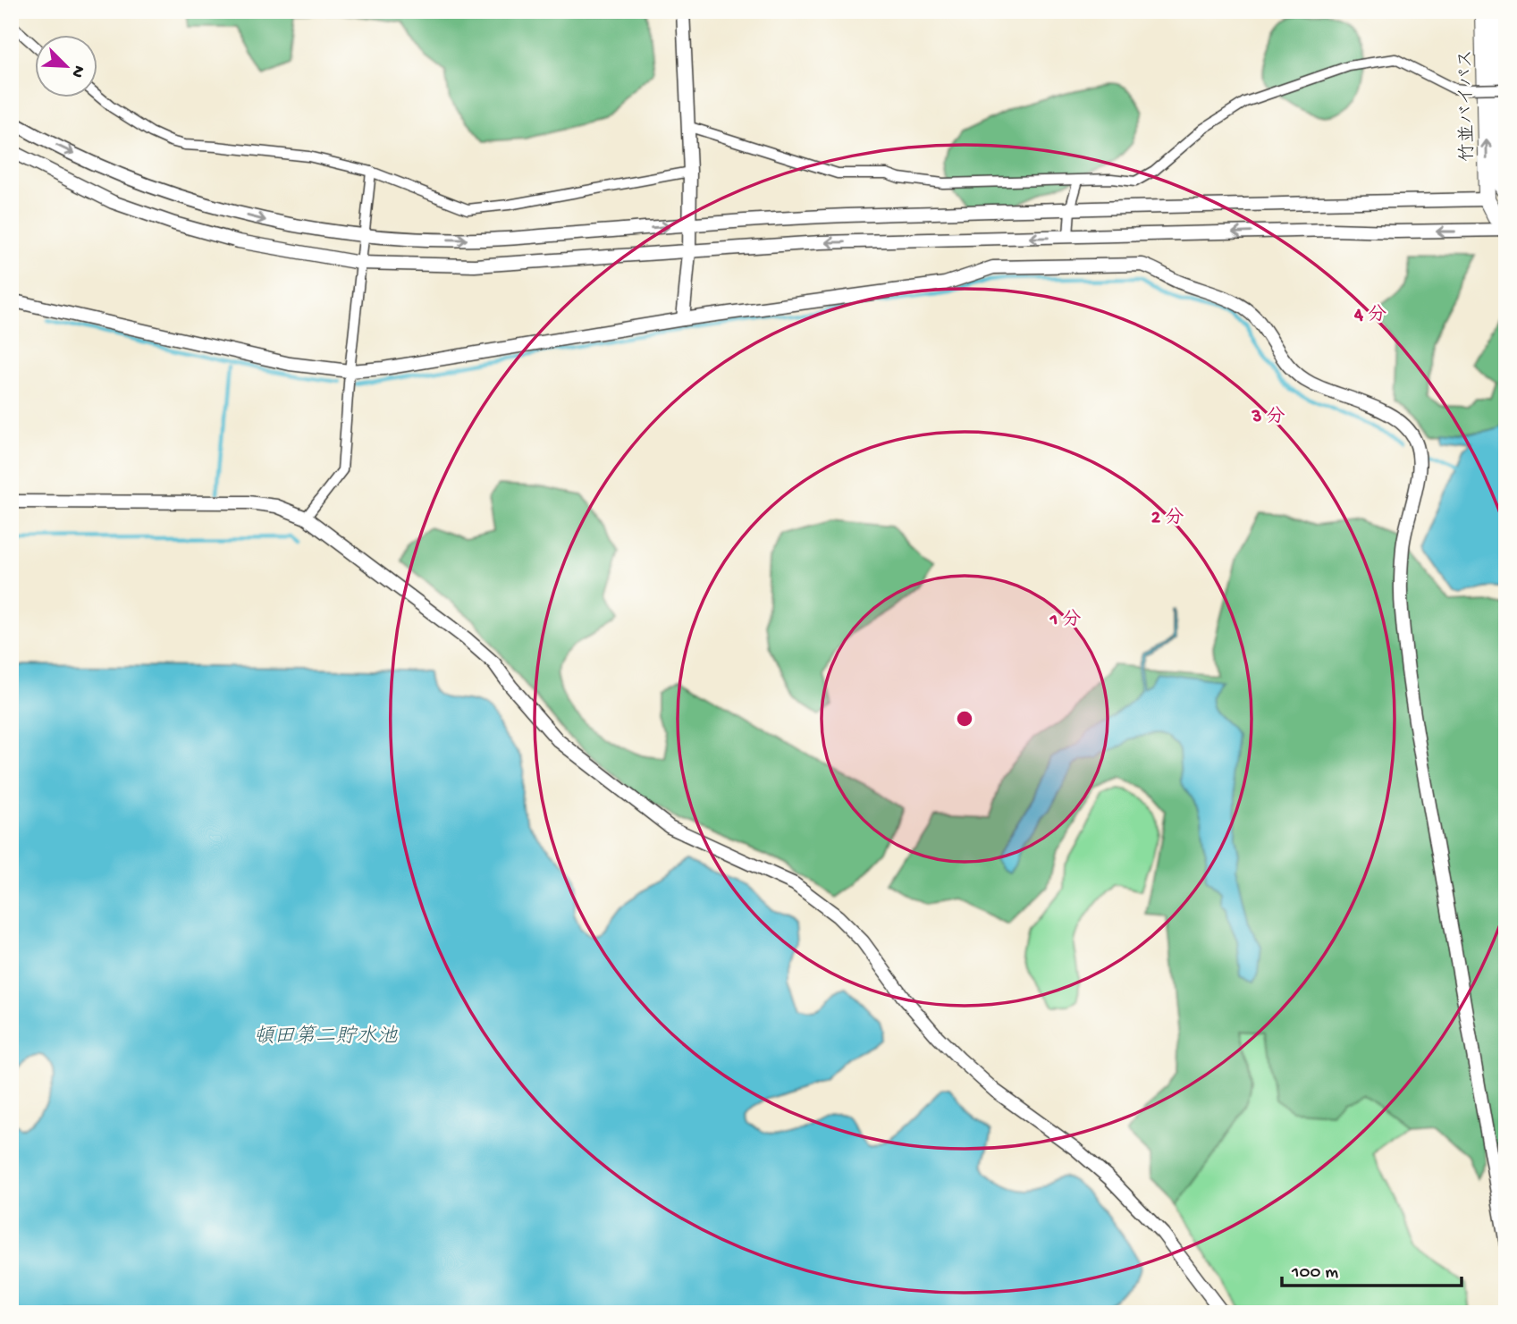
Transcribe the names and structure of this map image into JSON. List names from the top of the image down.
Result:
{
  "streets": {
    "highway": ["竹並バイパス"]
  },
  "water": ["頓田第二貯水池"],
  "scale_bar": "100 m",
  "north": "bottom right",
  "rings": [
    "4 分",
    "3 分",
    "2 分",
    "1 分"
  ]
}
